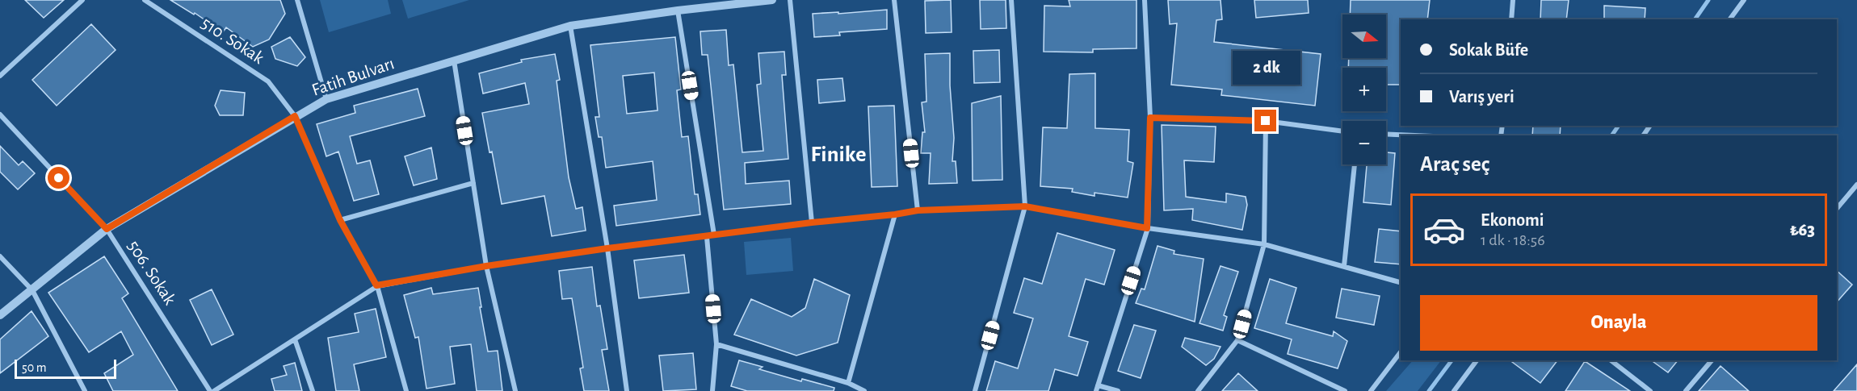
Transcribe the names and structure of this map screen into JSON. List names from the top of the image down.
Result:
{
  "streets": {
    "street": ["510. Sokak", "Fatih Bulvarı", "506. Sokak"]
  },
  "crossings": [
    ["510. Sokak", "Fatih Bulvarı"],
    ["Fatih Bulvarı", "506. Sokak"]
  ],
  "districts": ["Finike"],
  "scale_bar": "50 m",
  "north": "right",
  "page": {
    "map_buttons": ["+", "−"],
    "banner": ["Sokak Büfe", "Varış yeri"],
    "bubble": "2 dk",
    "heading": "Araç seç",
    "list": [
      {
        "name": "Ekonomi",
        "note": "1 dk · 18:56",
        "value": "₺63"
      }
    ],
    "buttons": "Onayla",
    "scale": "50 m"
  }
}
